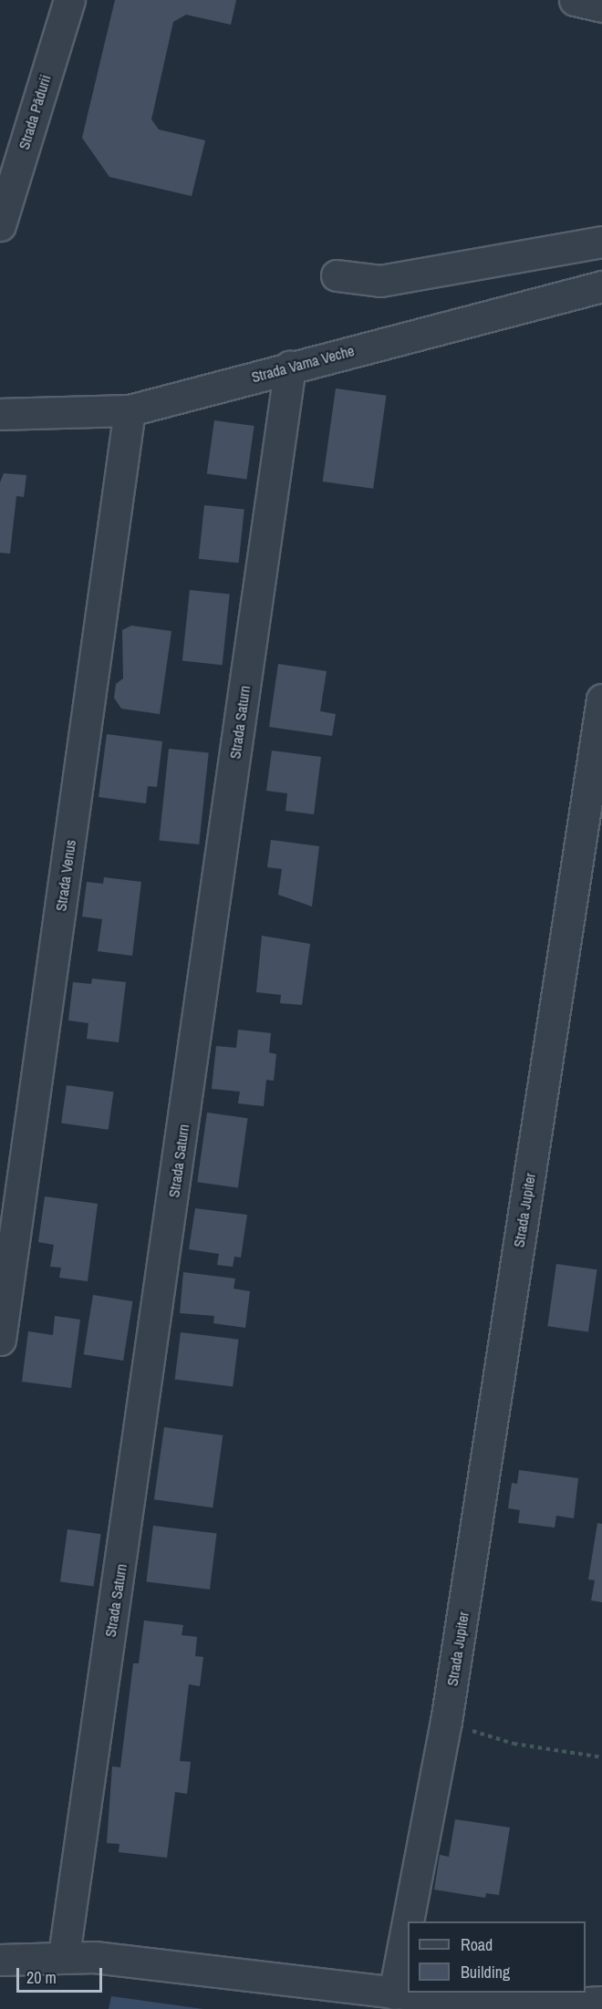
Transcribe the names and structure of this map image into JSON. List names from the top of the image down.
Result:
{
  "streets": {
    "street": [
      "Strada Pădurii",
      "Strada Vama Veche",
      "Strada Saturn",
      "Strada Venus",
      "Strada Jupiter"
    ]
  },
  "crossings": [
    ["Strada Vama Veche", "Strada Saturn"],
    ["Strada Vama Veche", "Strada Venus"]
  ],
  "legend": ["Road", "Building"],
  "scale_bar": "20 m"
}
